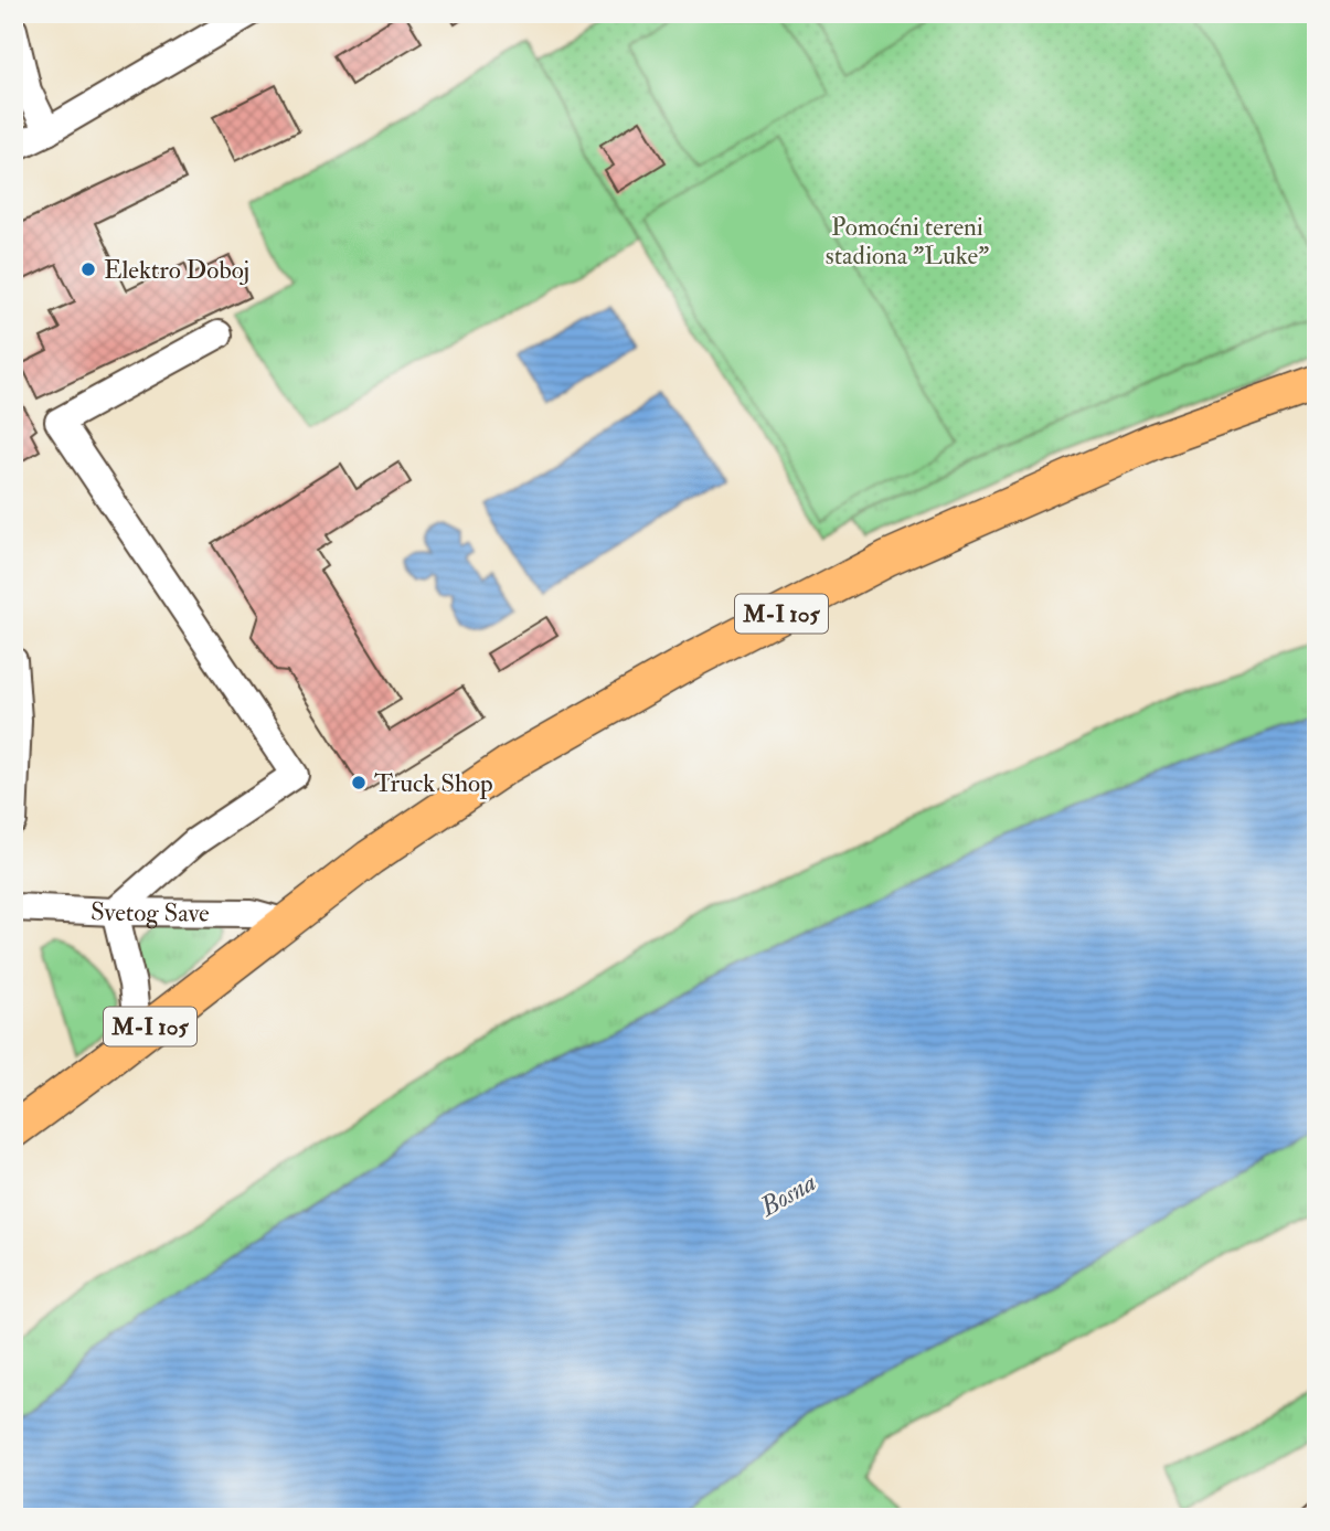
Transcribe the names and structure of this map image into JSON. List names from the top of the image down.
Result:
{
  "streets": {
    "main road": ["M-I 105"],
    "street": ["Svetog Save"]
  },
  "crossings": [
    ["M-I 105", "Svetog Save"]
  ],
  "water": ["Bosna"],
  "parks": ["Pomoćni tereni stadiona \"Luke\""],
  "places": ["Elektro Doboj", "Truck Shop"]
}
